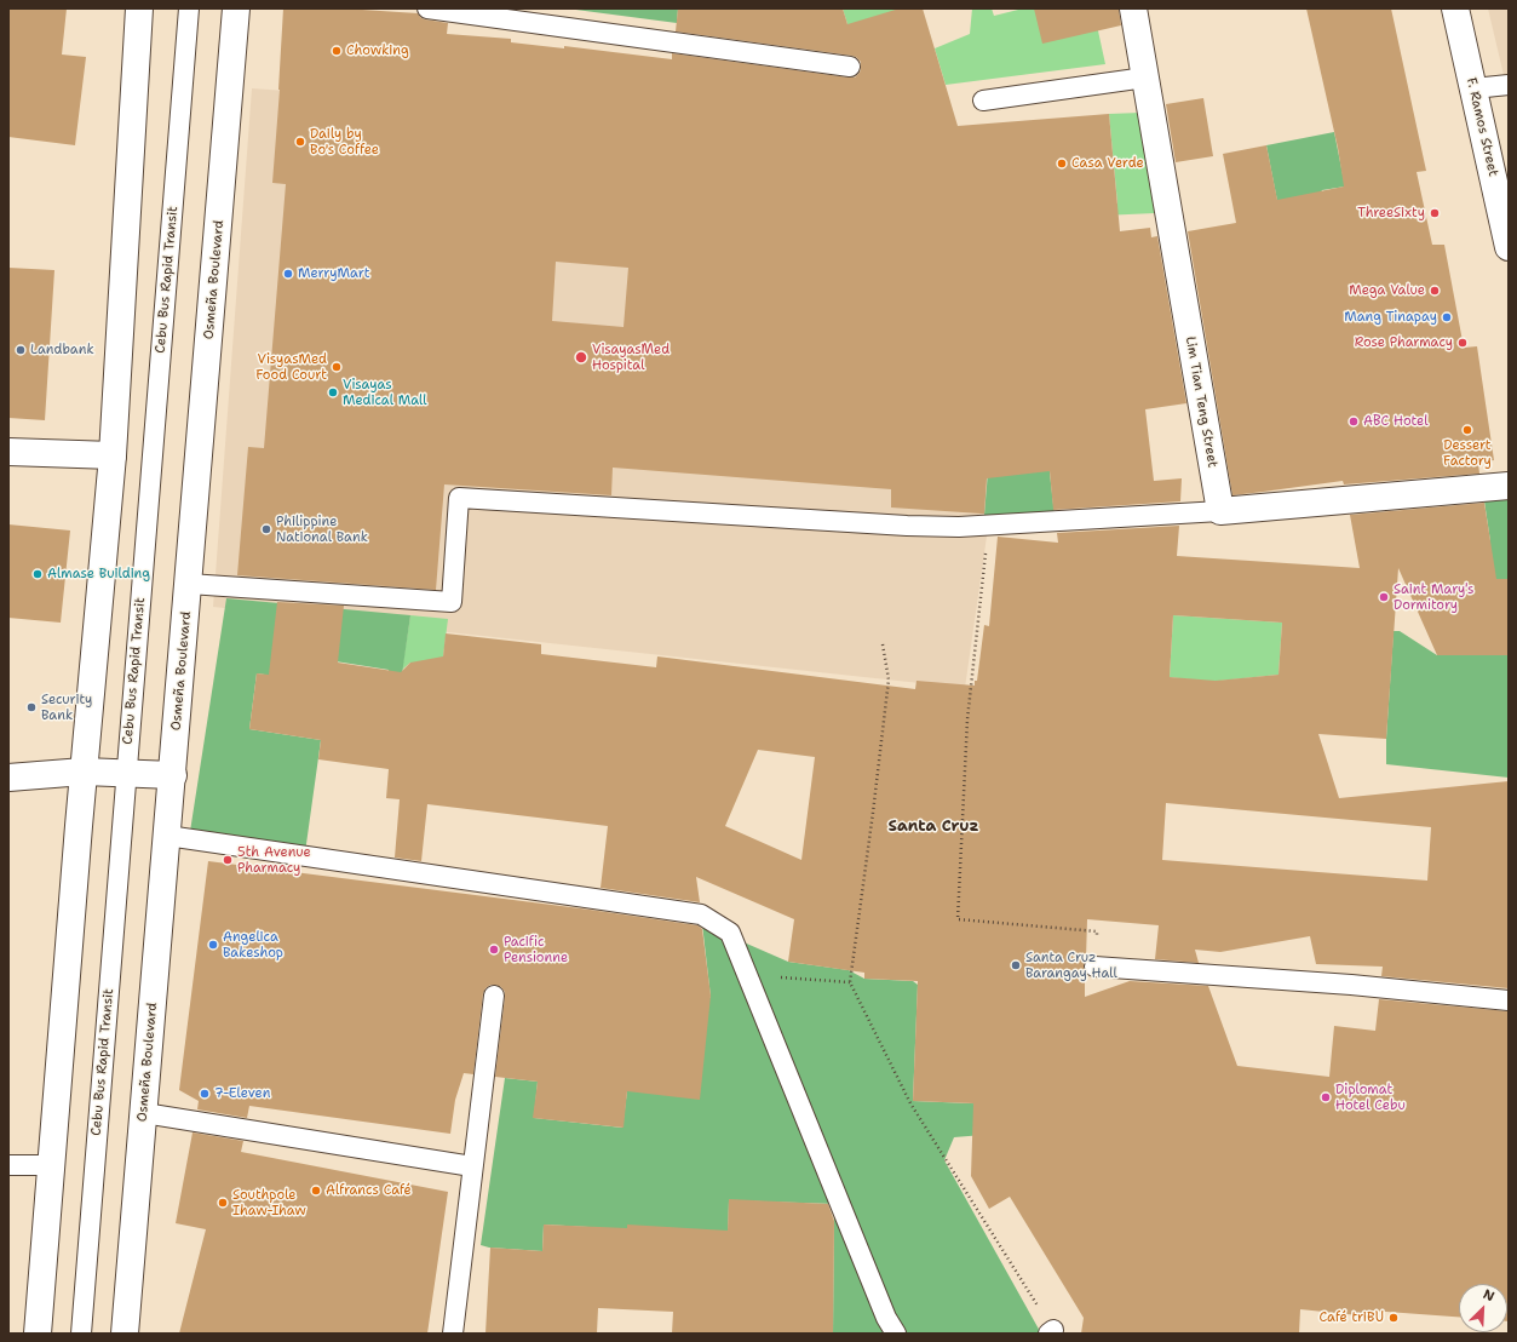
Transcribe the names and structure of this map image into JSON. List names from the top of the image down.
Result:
{
  "streets": {
    "main road": ["F. Ramos Street", "Osmeña Boulevard", "Lim Tian Teng Street"],
    "lane": ["Cebu Bus Rapid Transit"]
  },
  "districts": ["Santa Cruz"],
  "places": [
    "Chowking",
    "Daily by Bo's Coffee",
    "Casa Verde",
    "ThreeSixty",
    "MerryMart",
    "Mega Value",
    "Mang Tinapay",
    "Rose Pharmacy",
    "Landbank",
    "VisayasMed Hospital",
    "VisyasMed Food Court",
    "Visayas Medical Mall",
    "ABC Hotel",
    "Dessert Factory",
    "Philippine National Bank",
    "Almase Building",
    "Saint Mary's Dormitory",
    "Security Bank",
    "5th Avenue Pharmacy",
    "Angelica Bakeshop",
    "Pacific Pensionne",
    "Santa Cruz Barangay Hall",
    "7-Eleven",
    "Diplomat Hotel Cebu",
    "Alfrancs Café",
    "Southpole Ihaw-Ihaw",
    "Café triBU"
  ],
  "north": "top right"
}
